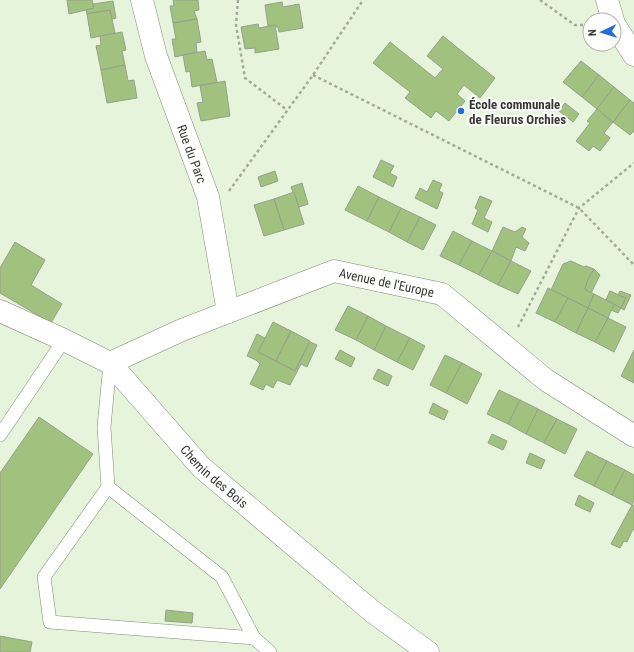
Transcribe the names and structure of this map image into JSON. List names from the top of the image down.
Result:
{
  "streets": {
    "street": ["Rue du Parc", "Avenue de l'Europe", "Chemin des Bois"]
  },
  "crossings": [
    ["Rue du Parc", "Avenue de l'Europe"],
    ["Avenue de l'Europe", "Chemin des Bois"]
  ],
  "places": ["École communale de Fleurus Orchies"],
  "north": "left"
}
